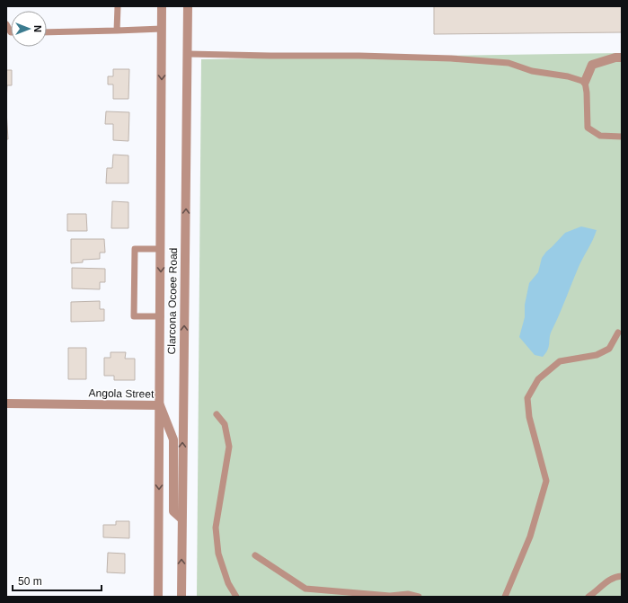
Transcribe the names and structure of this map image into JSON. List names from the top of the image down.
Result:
{
  "streets": {
    "street": ["Clarcona Ocoee Road", "Angola Street"]
  },
  "crossings": [
    ["Clarcona Ocoee Road", "Angola Street"]
  ],
  "scale_bar": "50 m",
  "north": "right"
}
